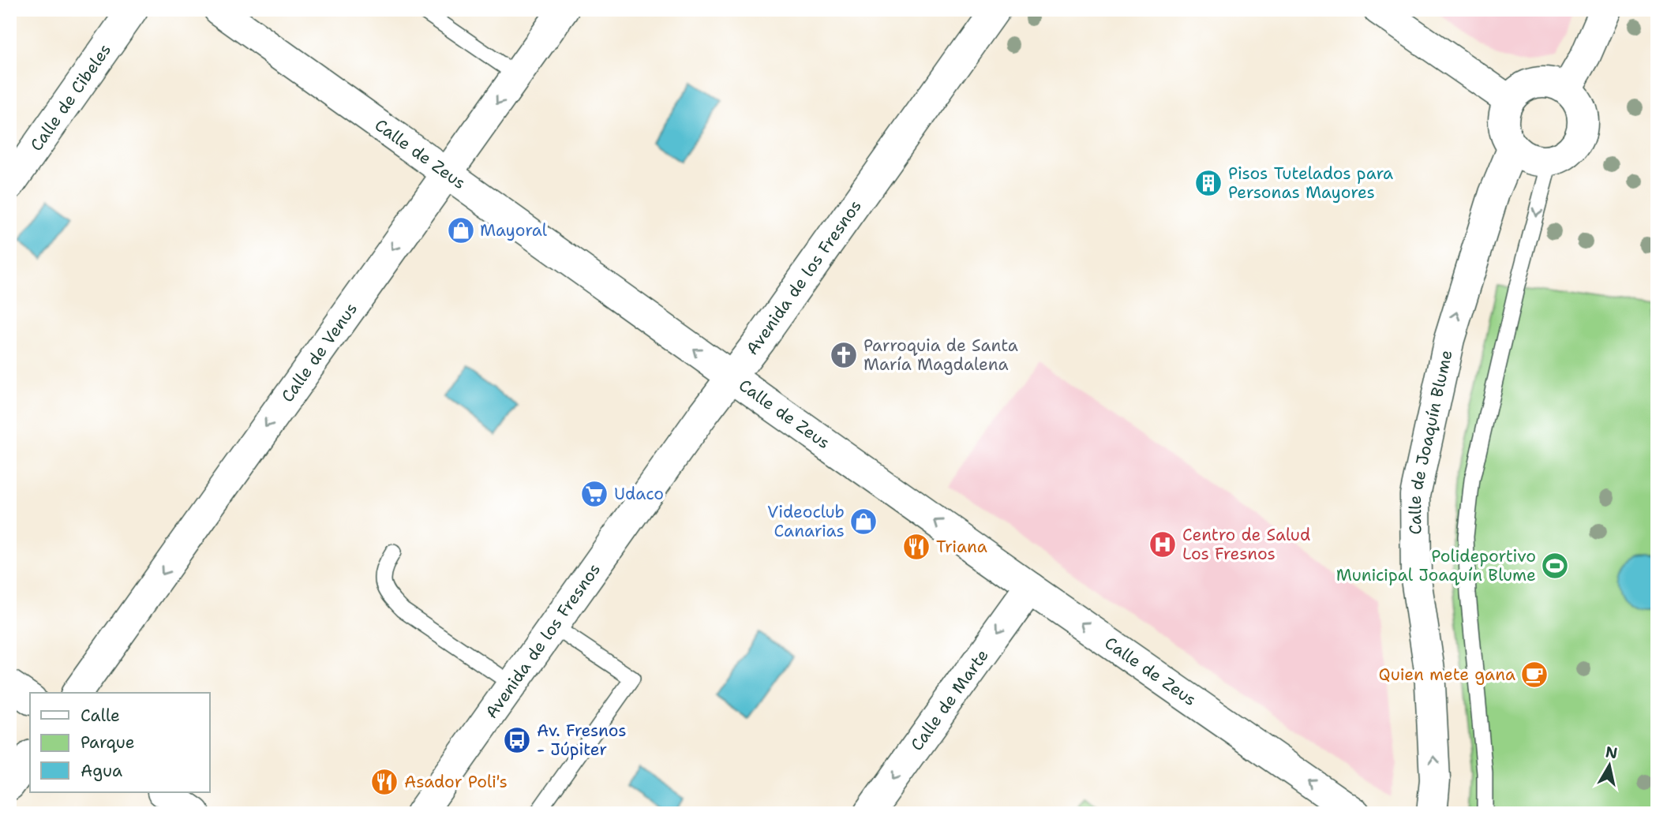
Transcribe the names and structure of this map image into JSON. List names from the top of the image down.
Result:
{
  "streets": {
    "street": [
      "Calle de Cibeles",
      "Calle de Zeus",
      "Avenida de los Fresnos",
      "Calle de Venus",
      "Calle de Joaquín Blume",
      "Calle de Marte"
    ]
  },
  "crossings": [
    ["Calle de Zeus", "Avenida de los Fresnos"],
    ["Calle de Zeus", "Calle de Venus"],
    ["Calle de Zeus", "Calle de Marte"]
  ],
  "one_way": [
    "Calle de Zeus",
    "Calle de Venus",
    "Calle de Joaquín Blume",
    "Calle de Marte"
  ],
  "places": {
    "building": ["Pisos Tutelados para Personas Mayores"],
    "shop": ["Mayoral", "Videoclub Canarias"],
    "church": ["Parroquia de Santa María Magdalena"],
    "supermarket": ["Udaco"],
    "hospital": ["Centro de Salud Los Fresnos"],
    "restaurant": ["Triana", "Asador Poli's"],
    "sports": ["Polideportivo Municipal Joaquín Blume"],
    "cafe": ["Quien mete gana"],
    "bus stop": ["Av. Fresnos - Júpiter"]
  },
  "legend": ["Calle", "Parque", "Agua"],
  "north": "top"
}
